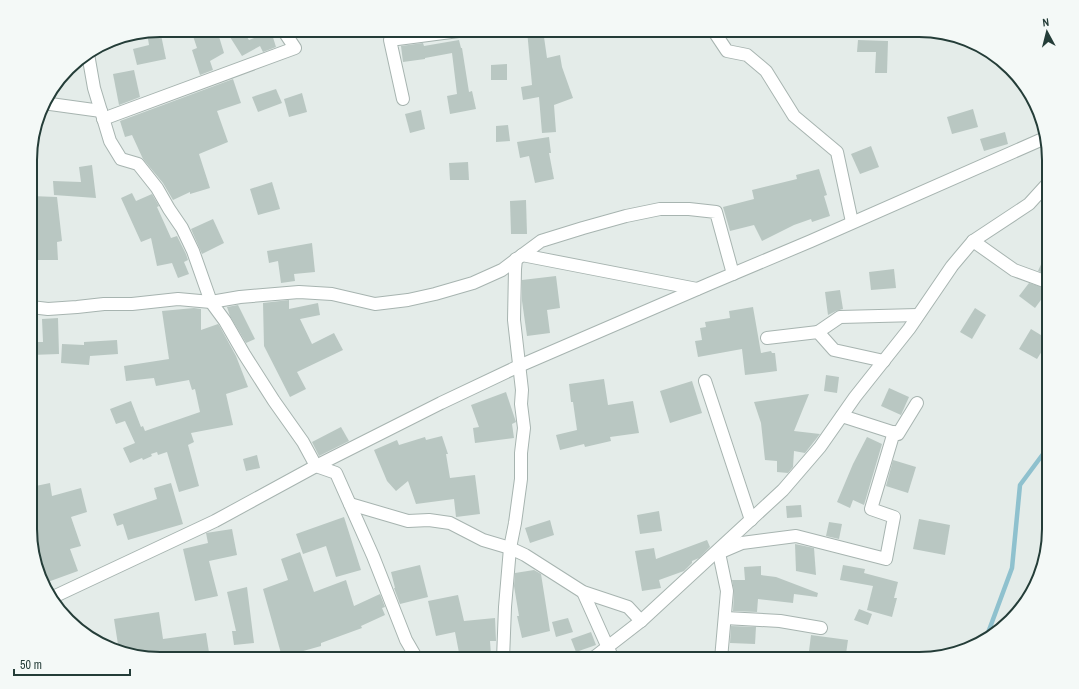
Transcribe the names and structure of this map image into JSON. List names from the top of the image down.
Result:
{
  "scale_bar": "50 m",
  "north": "top"
}
